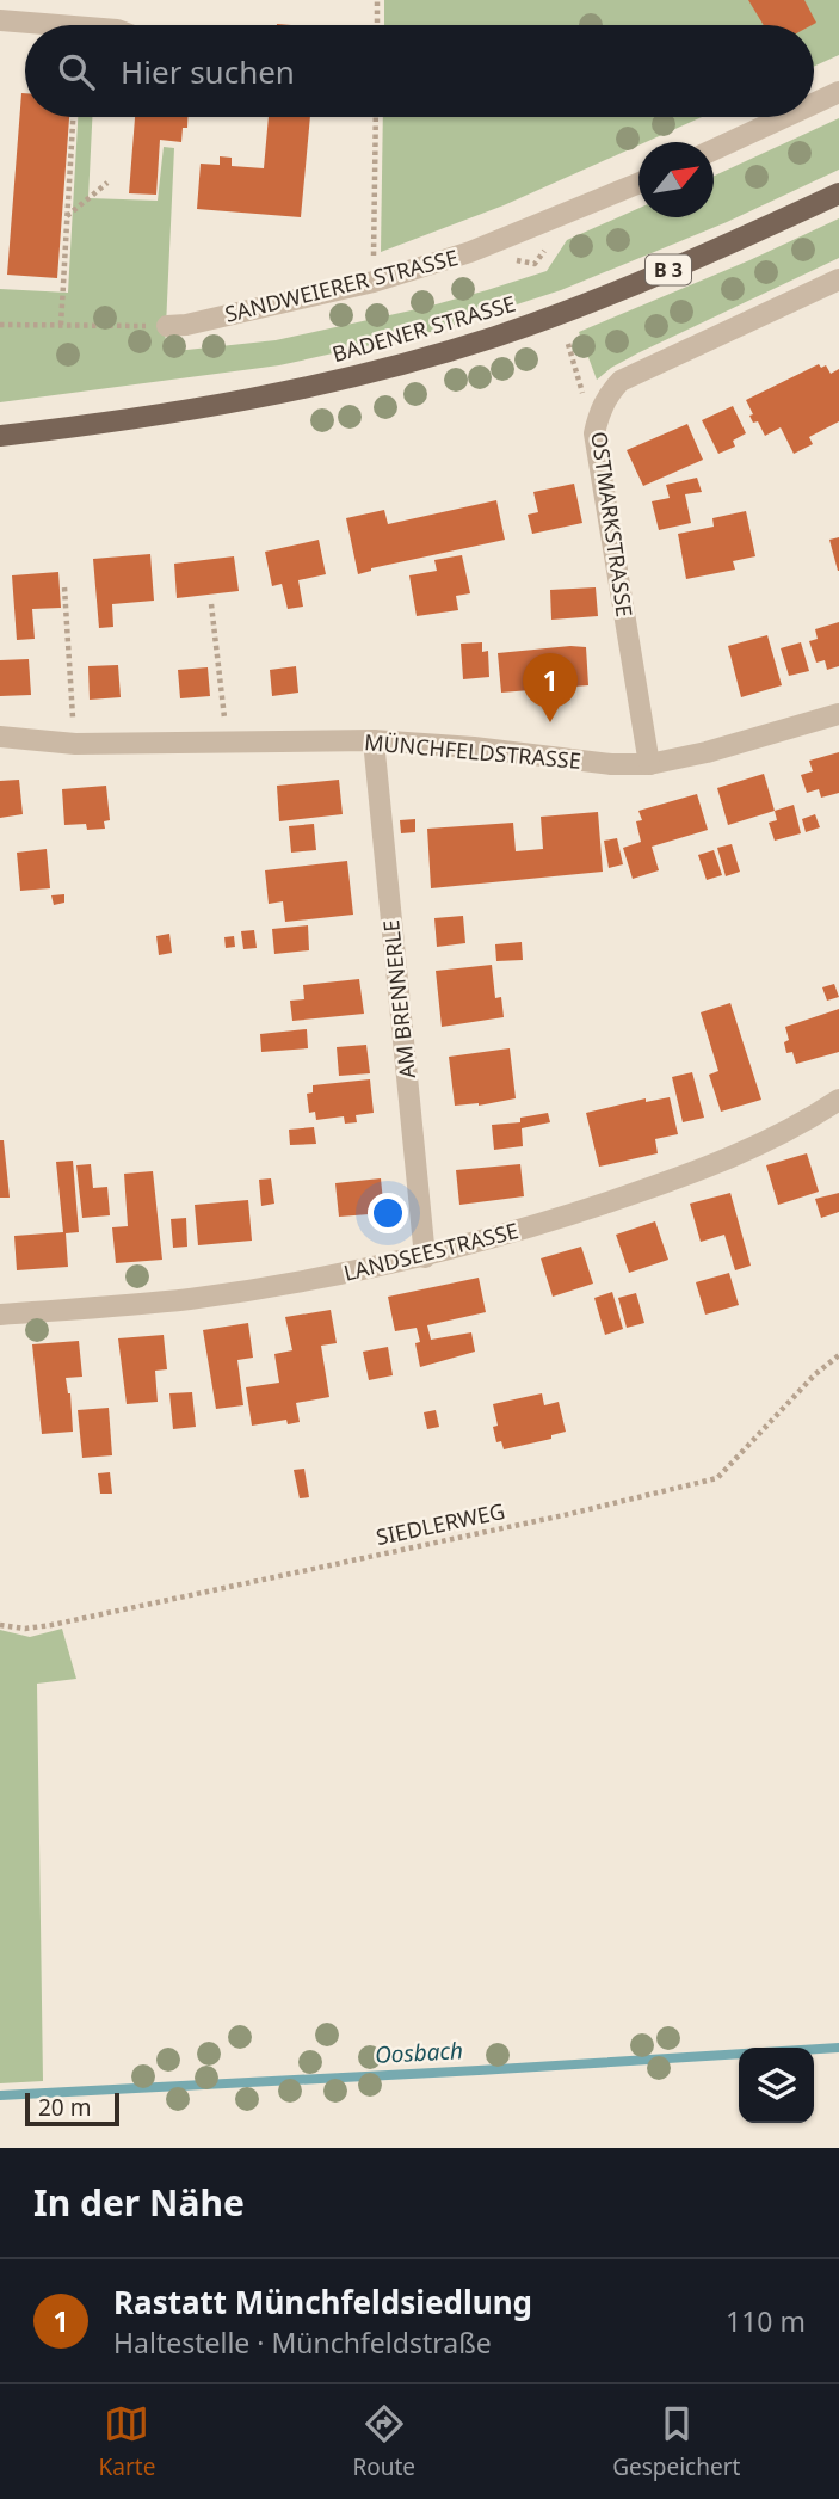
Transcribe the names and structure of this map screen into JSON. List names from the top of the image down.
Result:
{
  "streets": {
    "main road": ["B 3", "BADENER STRASSE"],
    "street": [
      "SANDWEIERER STRASSE",
      "OSTMARKSTRASSE",
      "MÜNCHFELDSTRASSE",
      "AM BRENNERLE",
      "LANDSEESTRASSE"
    ],
    "path": ["SIEDLERWEG"]
  },
  "crossings": [
    ["OSTMARKSTRASSE", "MÜNCHFELDSTRASSE"],
    ["MÜNCHFELDSTRASSE", "AM BRENNERLE"],
    ["AM BRENNERLE", "LANDSEESTRASSE"]
  ],
  "water": ["Oosbach"],
  "scale_bar": "20 m",
  "north": "top right",
  "page": {
    "search": "Hier suchen",
    "pins": "1",
    "scale": "20 m",
    "heading": "In der Nähe",
    "list": [
      {
        "mark": "1",
        "name": "Rastatt Münchfeldsiedlung",
        "note": "Haltestelle · Münchfeldstraße",
        "value": "110 m"
      }
    ],
    "nav": ["Karte", "Route", "Gespeichert"]
  }
}
